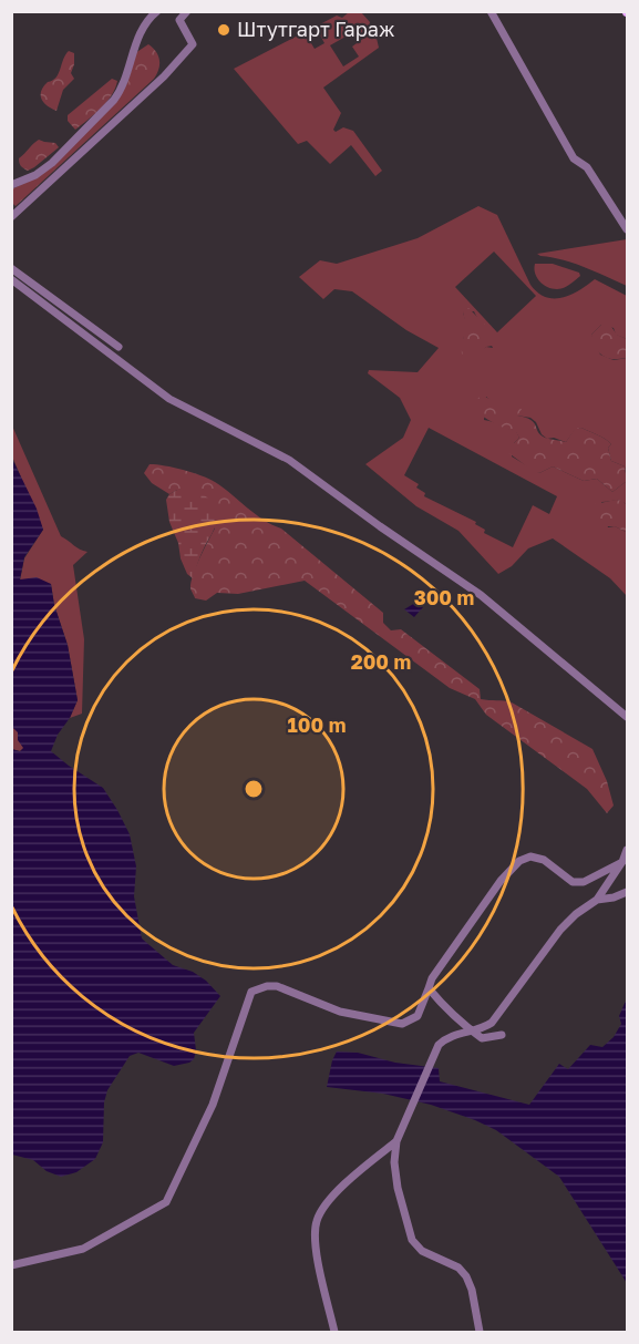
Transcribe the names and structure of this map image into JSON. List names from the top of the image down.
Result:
{
  "places": ["Штутгарт Гараж"],
  "rings": ["300 m", "200 m", "100 m"]
}
